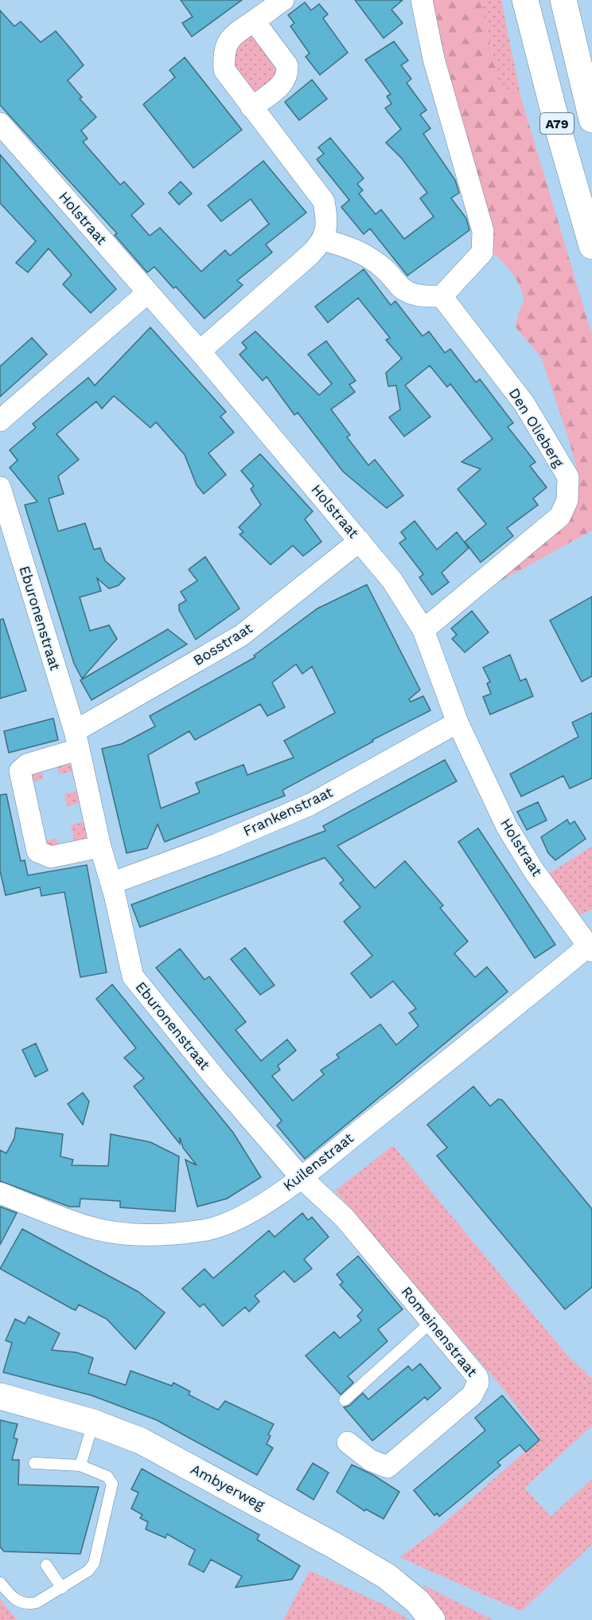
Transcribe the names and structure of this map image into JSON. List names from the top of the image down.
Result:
{
  "streets": {
    "main road": ["A79", "Ambyerweg"],
    "street": [
      "Holstraat",
      "Den Olieberg",
      "Eburonenstraat",
      "Bosstraat",
      "Frankenstraat",
      "Kuilenstraat",
      "Romeinenstraat"
    ]
  },
  "crossings": [
    ["Holstraat", "Den Olieberg"],
    ["Holstraat", "Bosstraat"],
    ["Holstraat", "Frankenstraat"],
    ["Holstraat", "Kuilenstraat"],
    ["Eburonenstraat", "Bosstraat"],
    ["Eburonenstraat", "Frankenstraat"],
    ["Eburonenstraat", "Kuilenstraat"],
    ["Eburonenstraat", "Romeinenstraat"],
    ["Kuilenstraat", "Romeinenstraat"]
  ]
}
